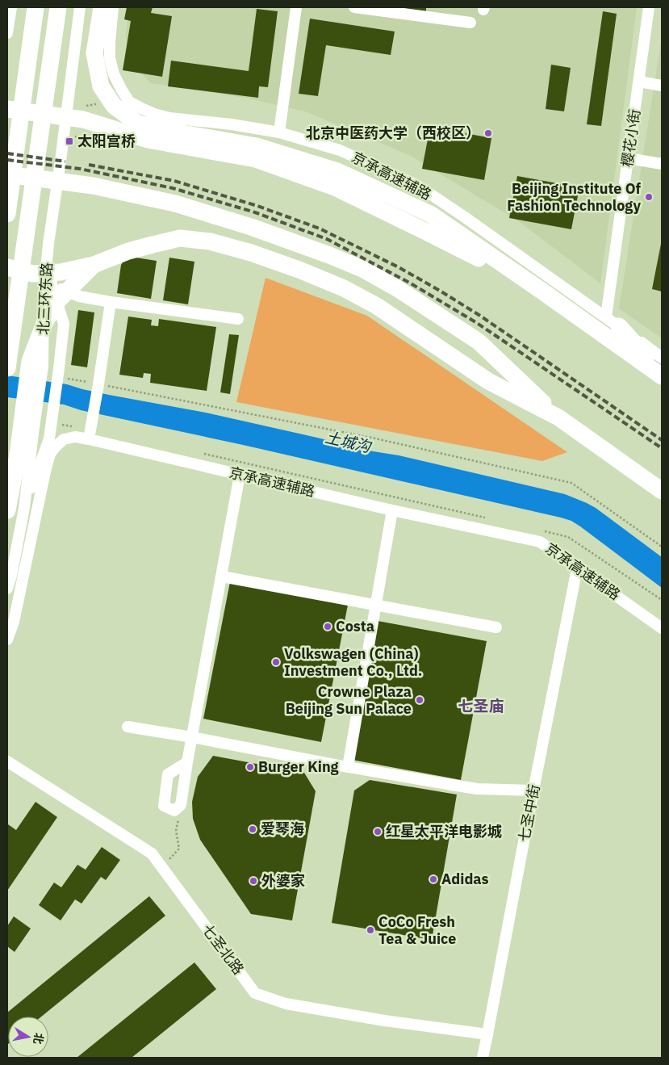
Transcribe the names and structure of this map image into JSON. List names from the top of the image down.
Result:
{
  "streets": {
    "street": [
      "樱花小街",
      "京承高速辅路",
      "北三环东路",
      "七圣中街",
      "七圣北路"
    ]
  },
  "crossings": [
    ["樱花小街", "京承高速辅路"],
    ["京承高速辅路", "七圣中街"],
    ["七圣中街", "七圣北路"]
  ],
  "districts": ["七圣庙"],
  "water": ["土城沟"],
  "places": {
    "other": [
      "北京中医药大学（西校区）",
      "Beijing Institute Of Fashion Technology",
      "Costa",
      "Volkswagen (China) Investment Co., Ltd.",
      "Crowne Plaza Beijing Sun Palace",
      "Burger King",
      "爱琴海",
      "红星太平洋电影城",
      "Adidas",
      "外婆家",
      "CoCo Fresh Tea & Juice"
    ],
    "transit": ["太阳宫桥"]
  },
  "north": "right"
}
